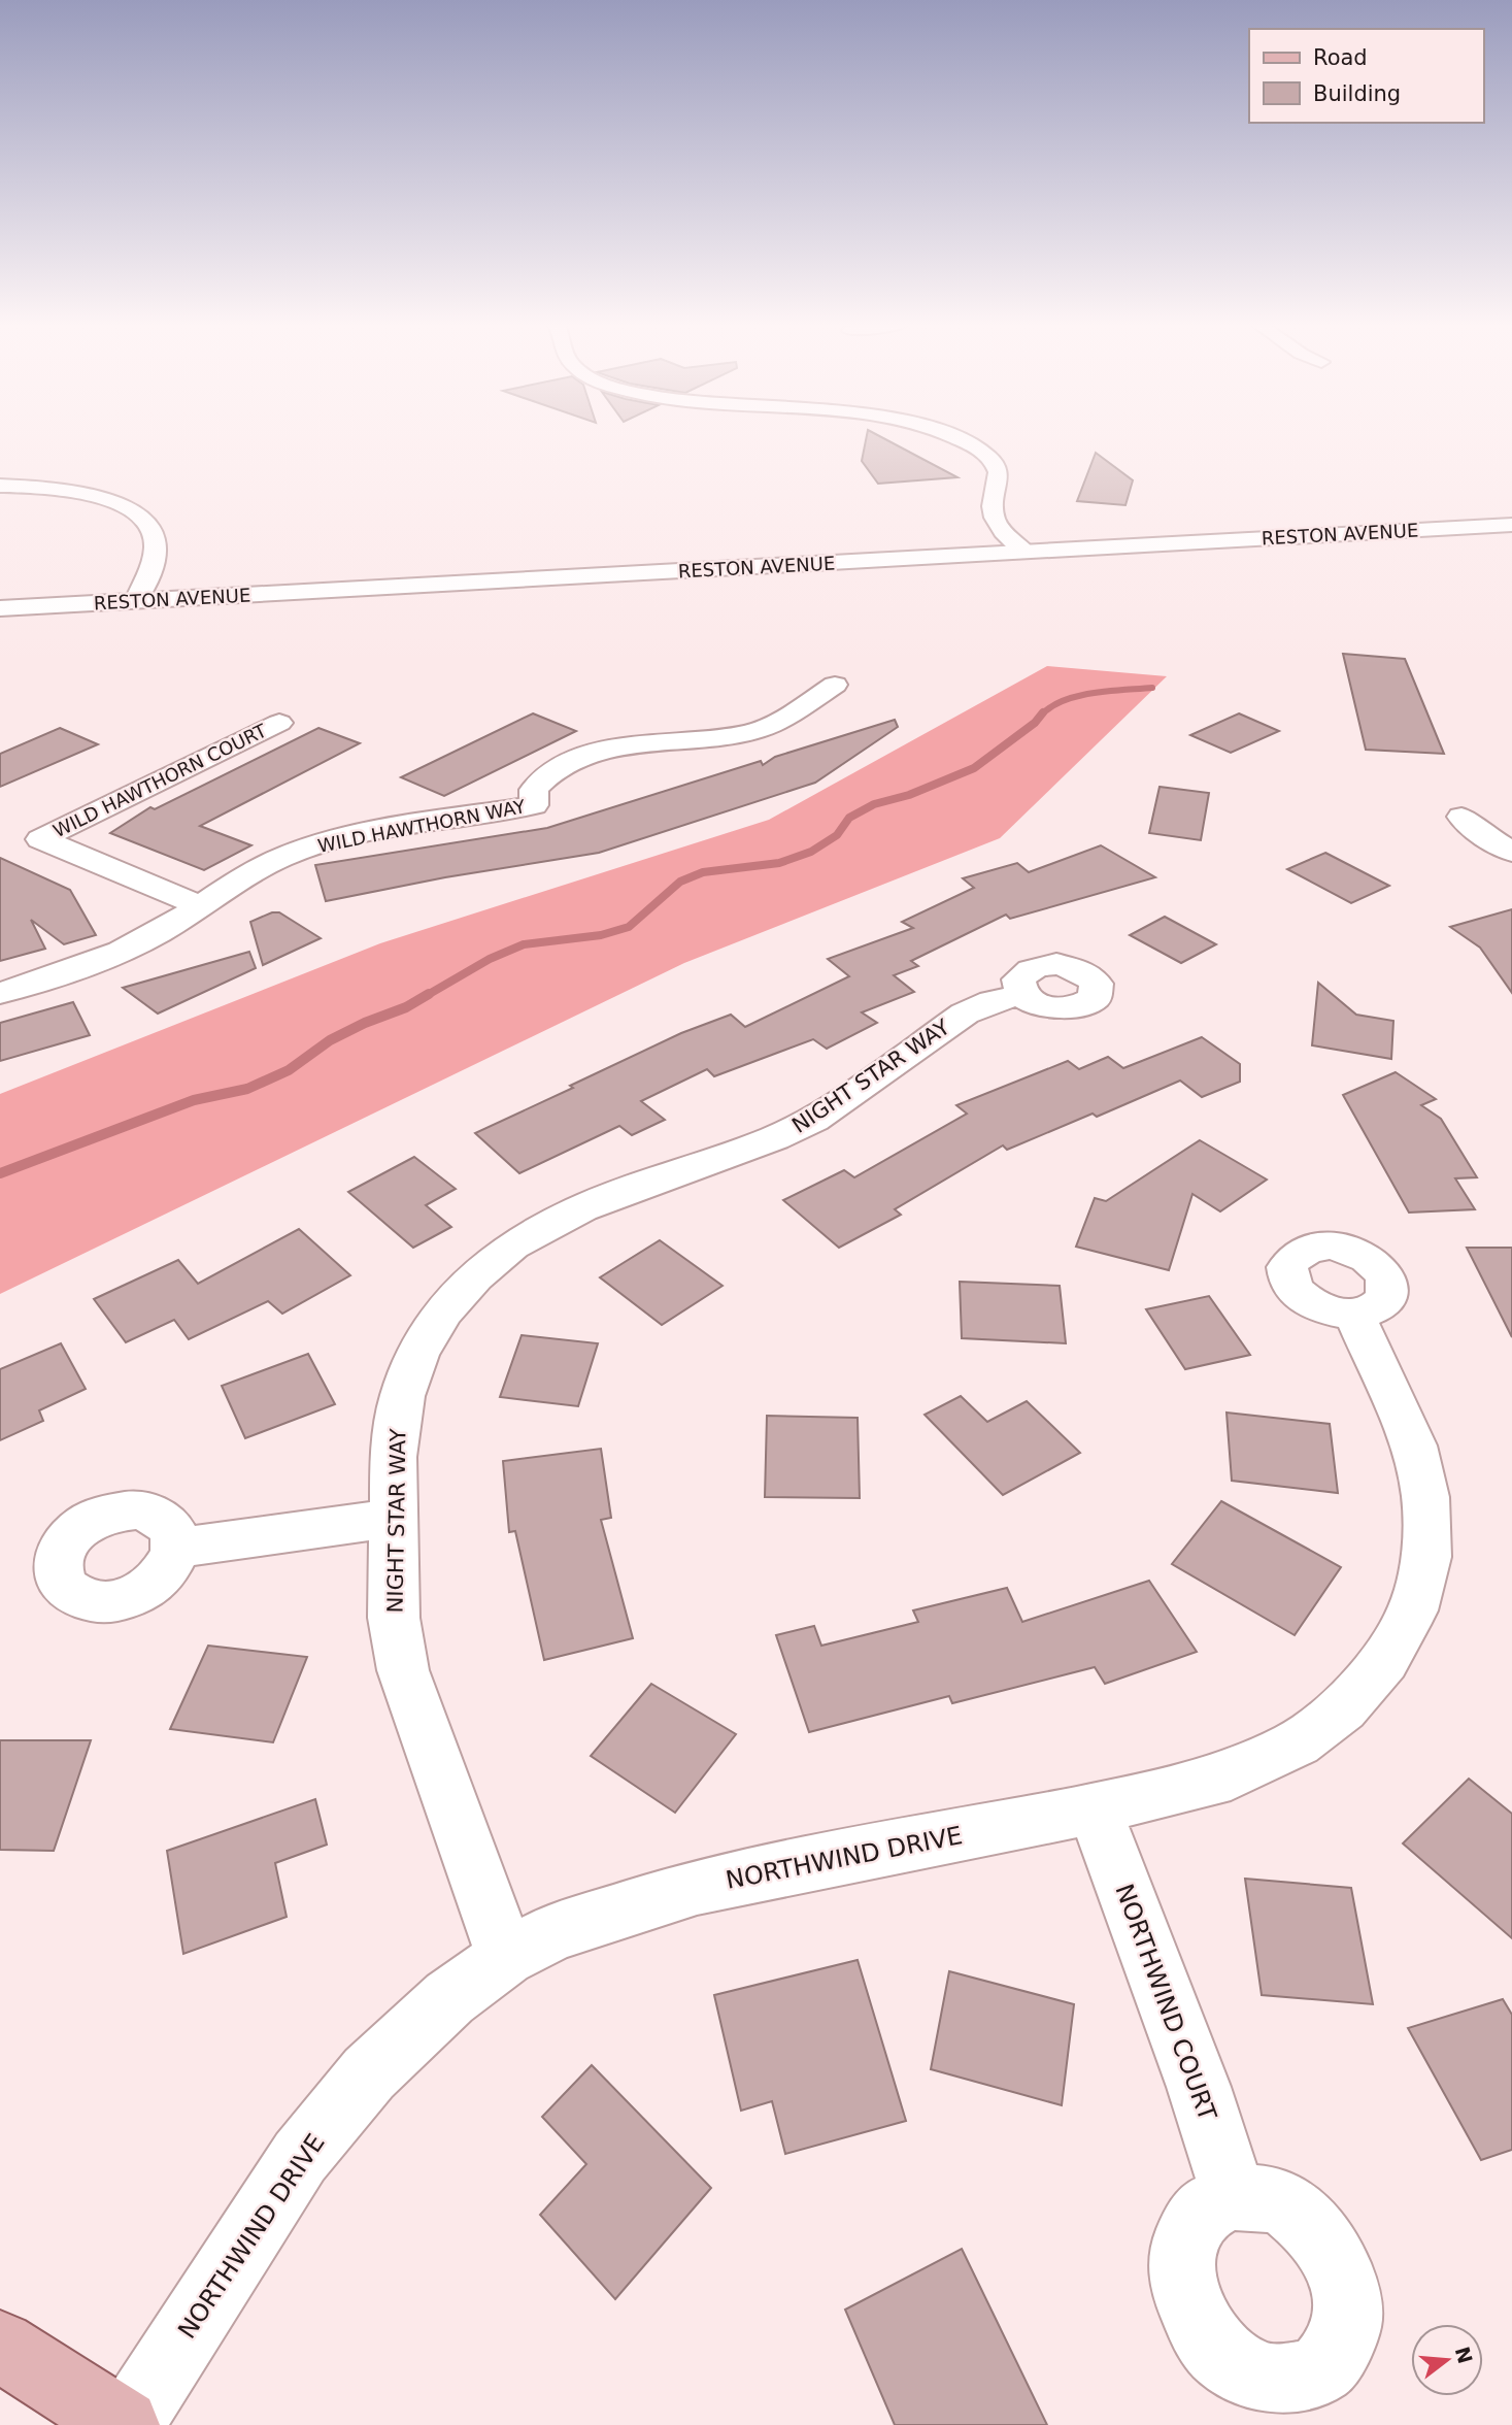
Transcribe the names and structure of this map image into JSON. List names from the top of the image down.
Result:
{
  "streets": {
    "street": [
      "RESTON AVENUE",
      "WILD HAWTHORN COURT",
      "WILD HAWTHORN WAY",
      "NIGHT STAR WAY",
      "NORTHWIND DRIVE",
      "NORTHWIND COURT"
    ]
  },
  "crossings": [
    ["WILD HAWTHORN COURT", "WILD HAWTHORN WAY"],
    ["NIGHT STAR WAY", "NORTHWIND DRIVE"],
    ["NORTHWIND DRIVE", "NORTHWIND COURT"]
  ],
  "legend": ["Road", "Building"],
  "north": "right"
}
